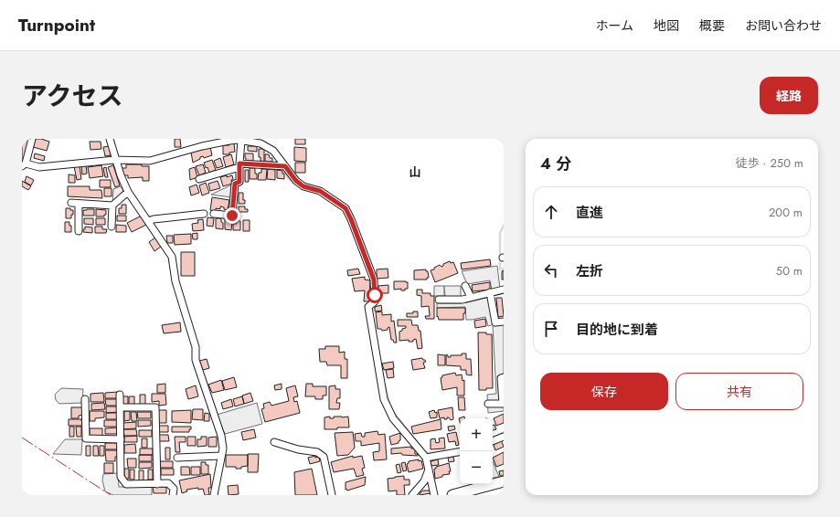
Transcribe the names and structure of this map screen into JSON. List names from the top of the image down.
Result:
{
  "districts": ["山"],
  "page": {
    "header": "Turnpoint",
    "nav": [
      "ホーム",
      "地図",
      "概要",
      "お問い合わせ"
    ],
    "title": "アクセス",
    "buttons": [
      "経路",
      ["保存", "共有"]
    ],
    "heading": ["4 分", "徒歩 · 250 m"],
    "list": [
      ["直進", "200 m"],
      ["左折", "50 m"],
      "目的地に到着"
    ],
    "map_buttons": ["+", "−"]
  }
}
